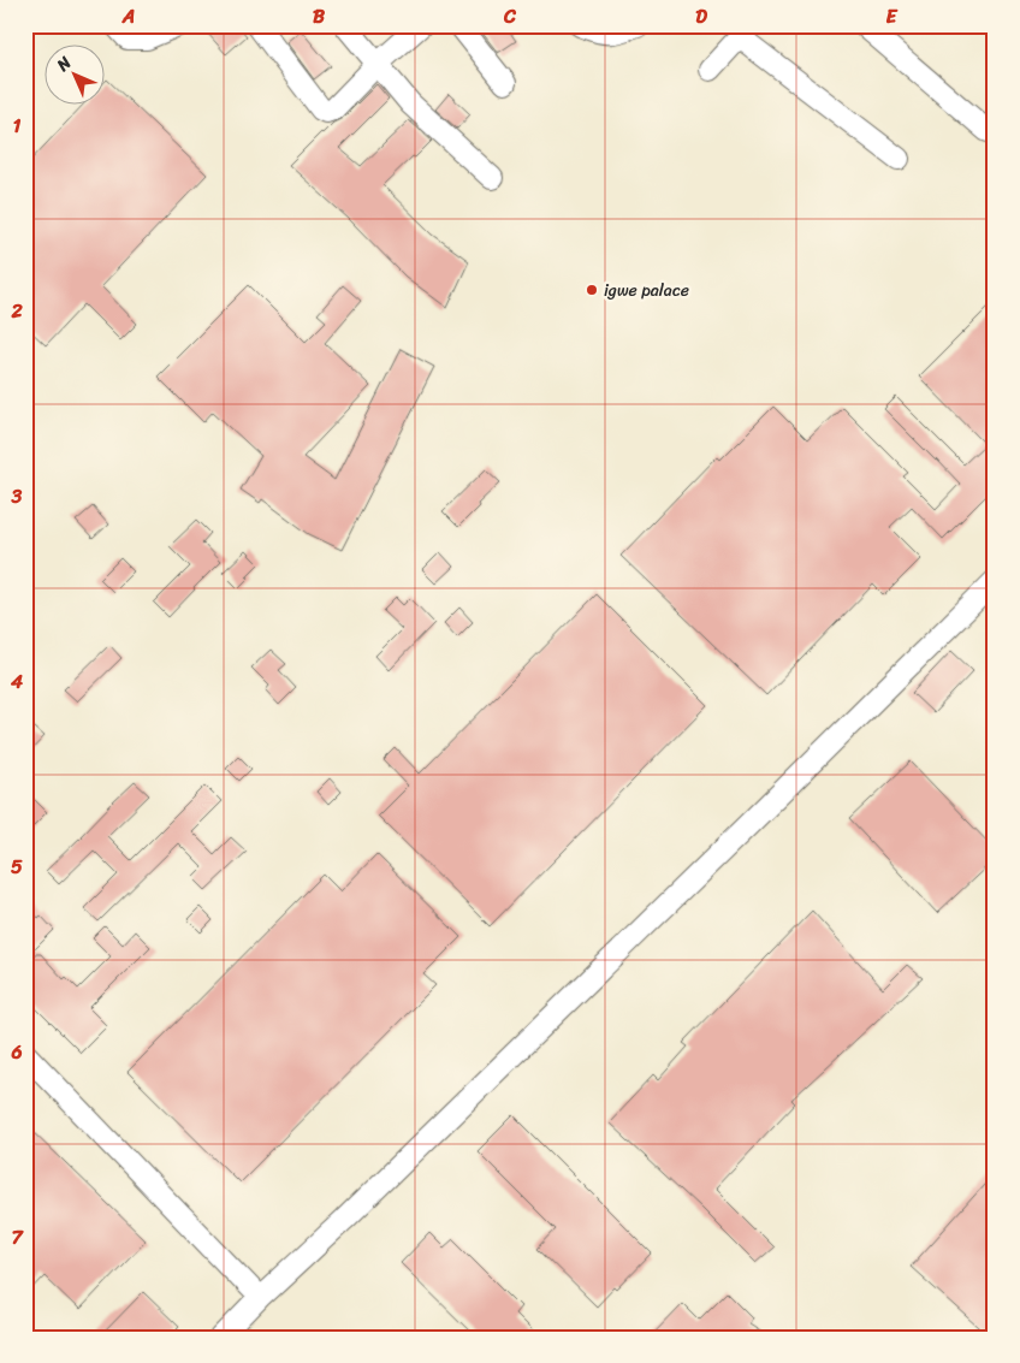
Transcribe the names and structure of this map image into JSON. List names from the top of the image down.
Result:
{
  "places": ["igwe palace"],
  "north": "top left",
  "grid": {
    "columns": [
      "A",
      "B",
      "C",
      "D",
      "E"
    ],
    "rows": [
      "1",
      "2",
      "3",
      "4",
      "5",
      "6",
      "7"
    ]
  }
}
